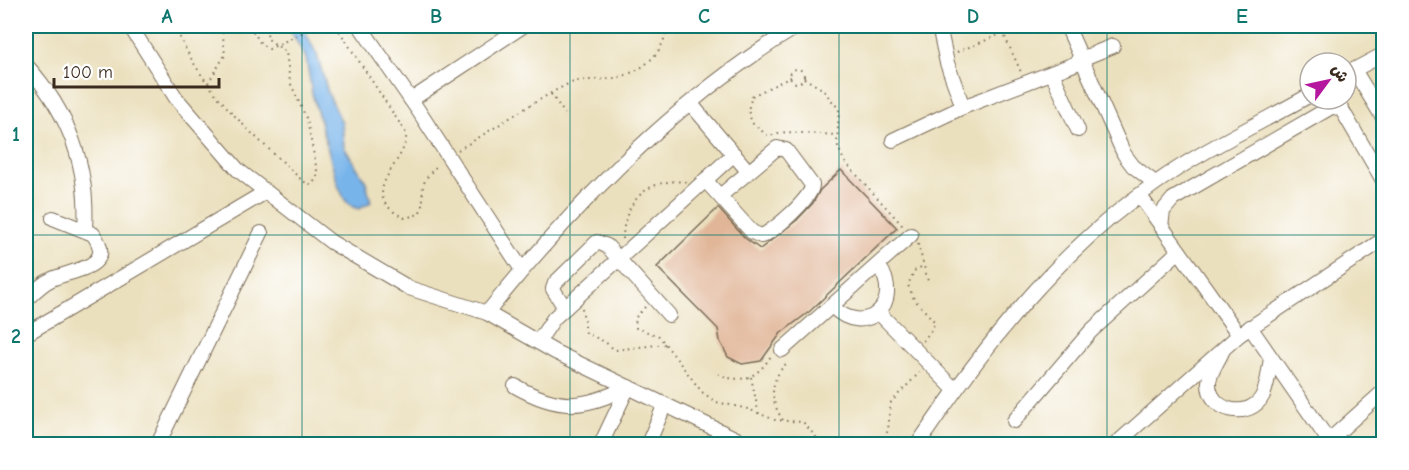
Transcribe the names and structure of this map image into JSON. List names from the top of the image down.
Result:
{
  "scale_bar": "100 m",
  "north": "top right",
  "grid": {
    "columns": [
      "A",
      "B",
      "C",
      "D",
      "E"
    ],
    "rows": ["1", "2"]
  }
}
